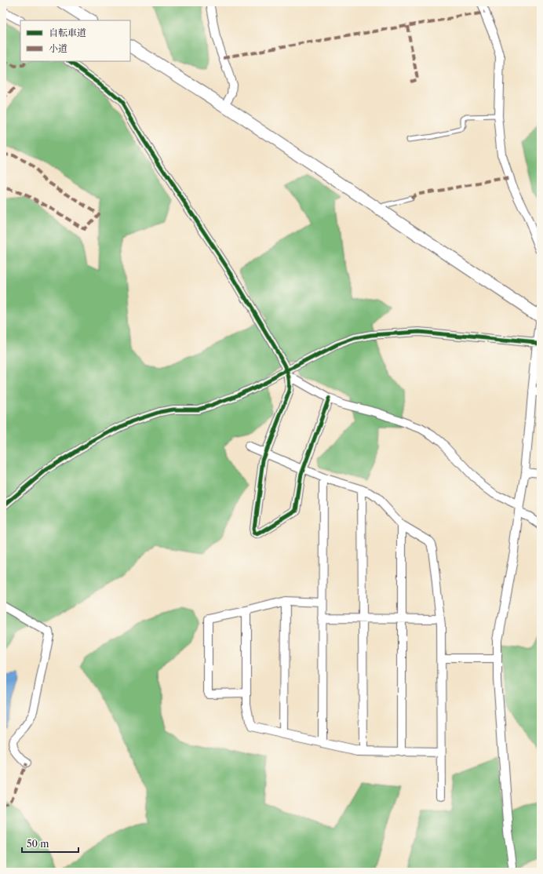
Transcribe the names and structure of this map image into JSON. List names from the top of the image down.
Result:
{
  "legend": ["自転車道", "小道"],
  "scale_bar": "50 m"
}
